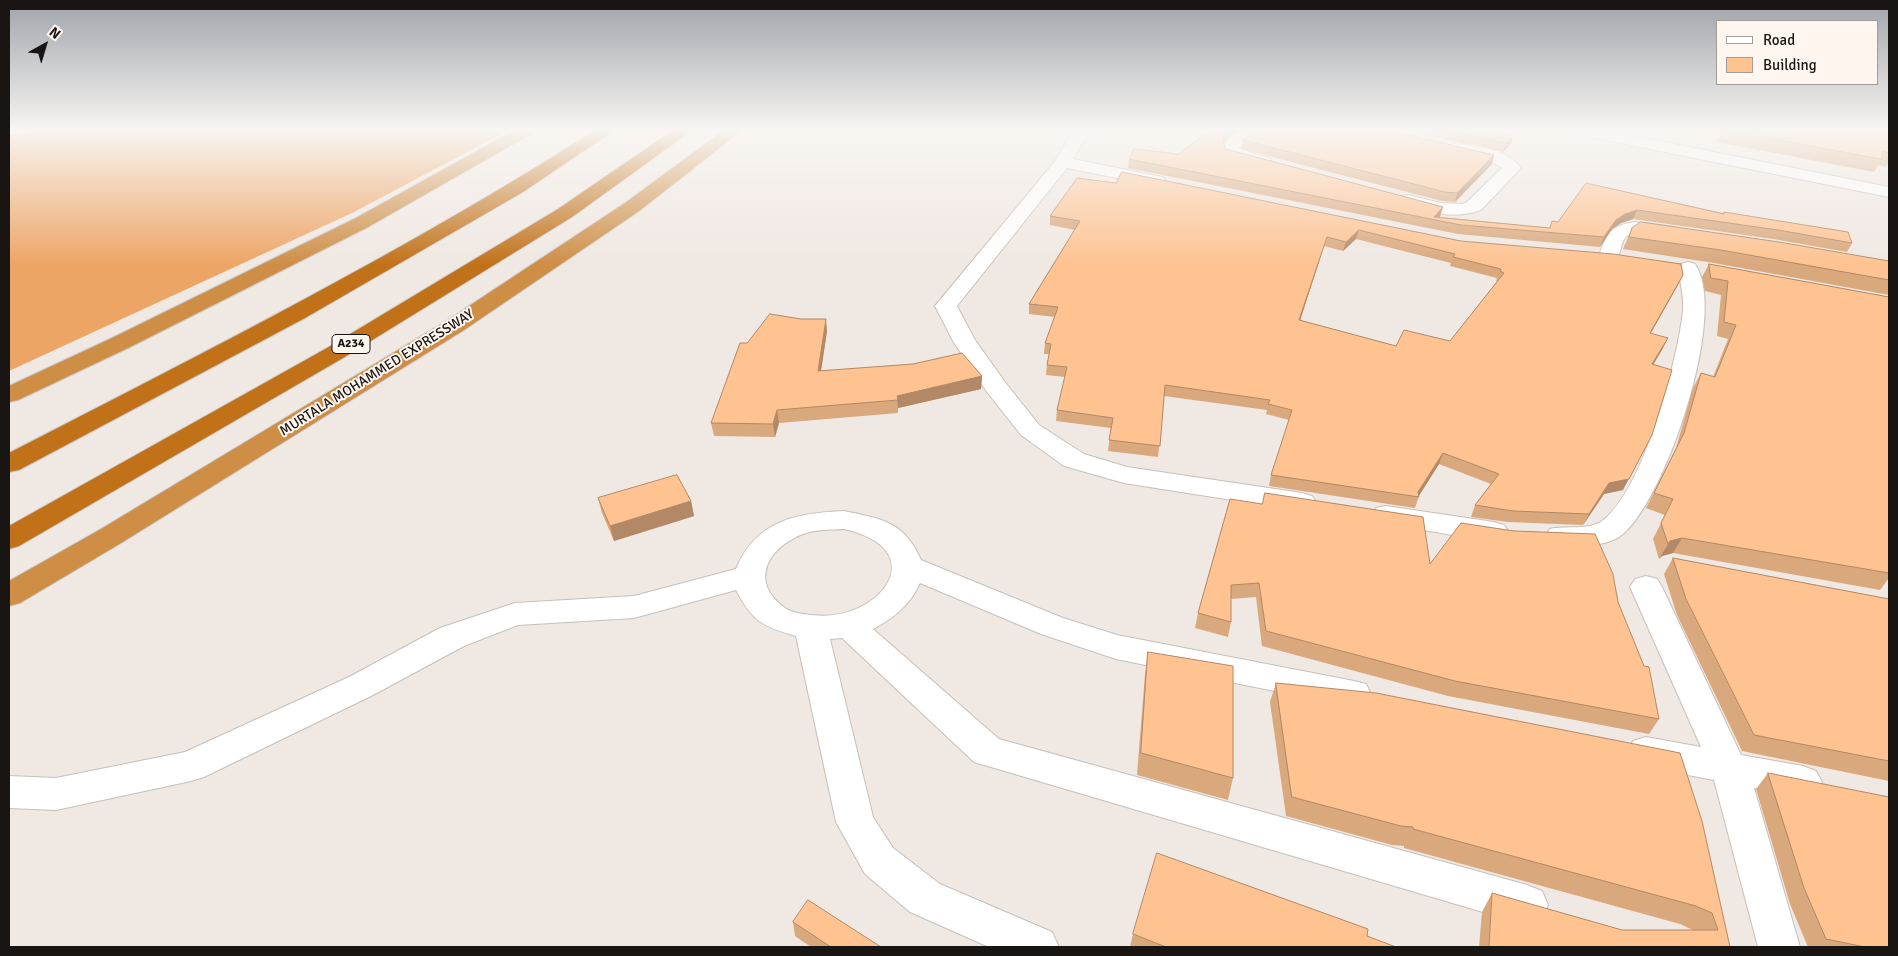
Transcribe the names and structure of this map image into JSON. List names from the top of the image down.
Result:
{
  "streets": {
    "highway": ["A234", "MURTALA MOHAMMED EXPRESSWAY"]
  },
  "legend": ["Road", "Building"],
  "north": "top right"
}
